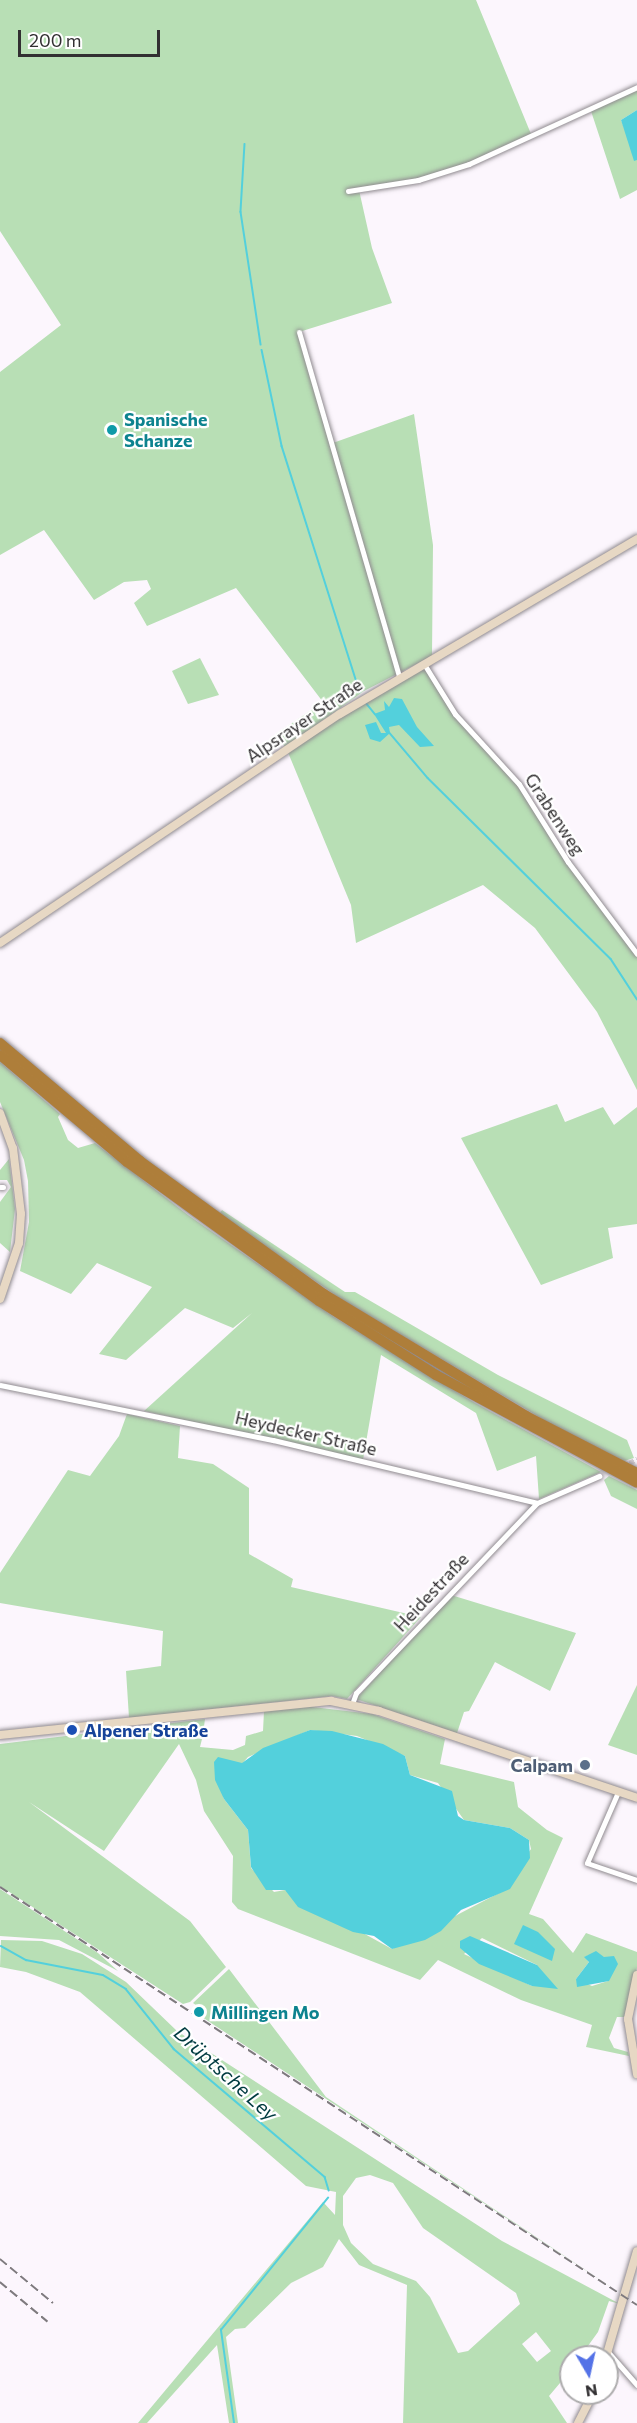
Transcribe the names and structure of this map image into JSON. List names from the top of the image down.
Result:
{
  "streets": {
    "street": [
      "Alpsrayer Straße",
      "Grabenweg",
      "Heydecker Straße",
      "Heidestraße"
    ]
  },
  "crossings": [
    ["Alpsrayer Straße", "Grabenweg"],
    ["Heydecker Straße", "Heidestraße"]
  ],
  "water": ["Drüptsche Ley"],
  "places": [
    "Spanische Schanze",
    "Alpener Straße",
    "Calpam",
    "Millingen Mo"
  ],
  "scale_bar": "200 m",
  "north": "bottom"
}
